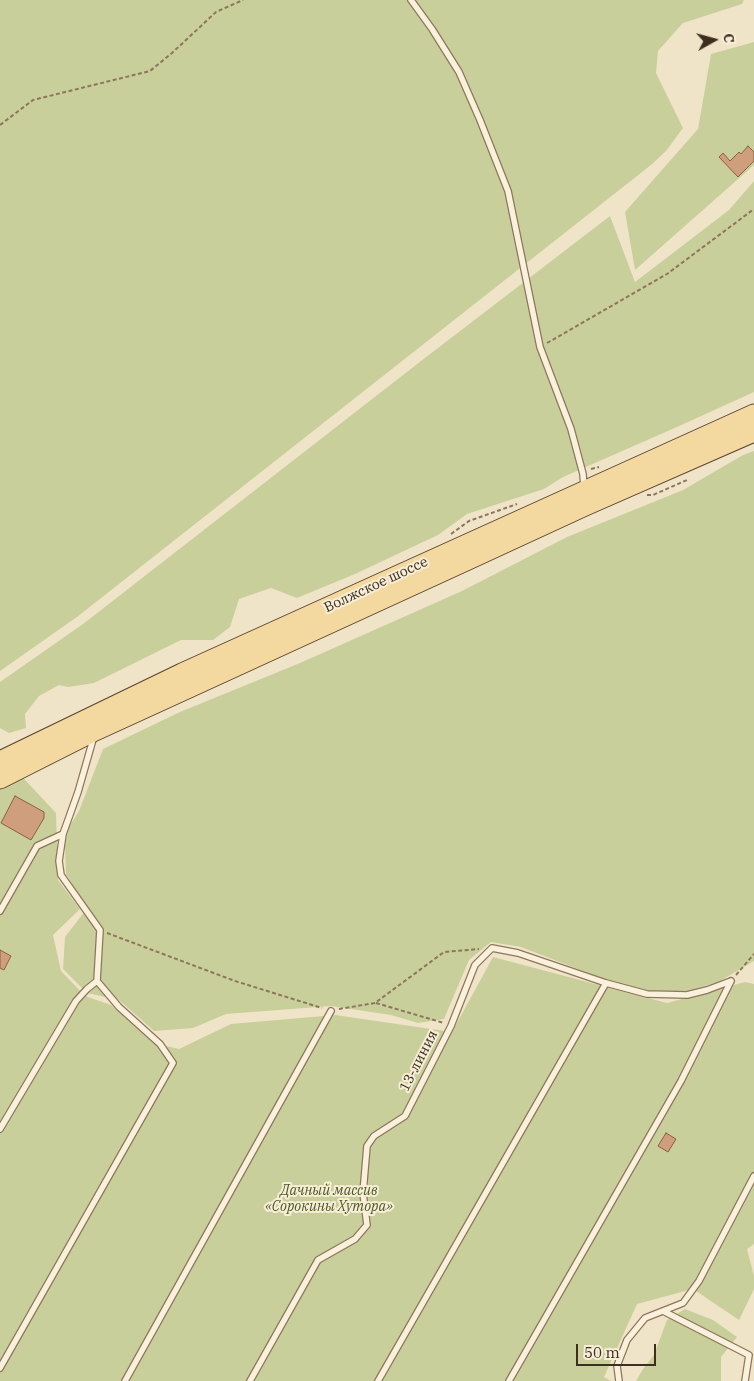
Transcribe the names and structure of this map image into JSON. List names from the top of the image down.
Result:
{
  "streets": {
    "main road": ["Волжское шоссе"],
    "lane": ["13-линия"]
  },
  "parks": ["Дачный массив «Сорокины Хутора»"],
  "scale_bar": "50 m",
  "north": "right"
}
